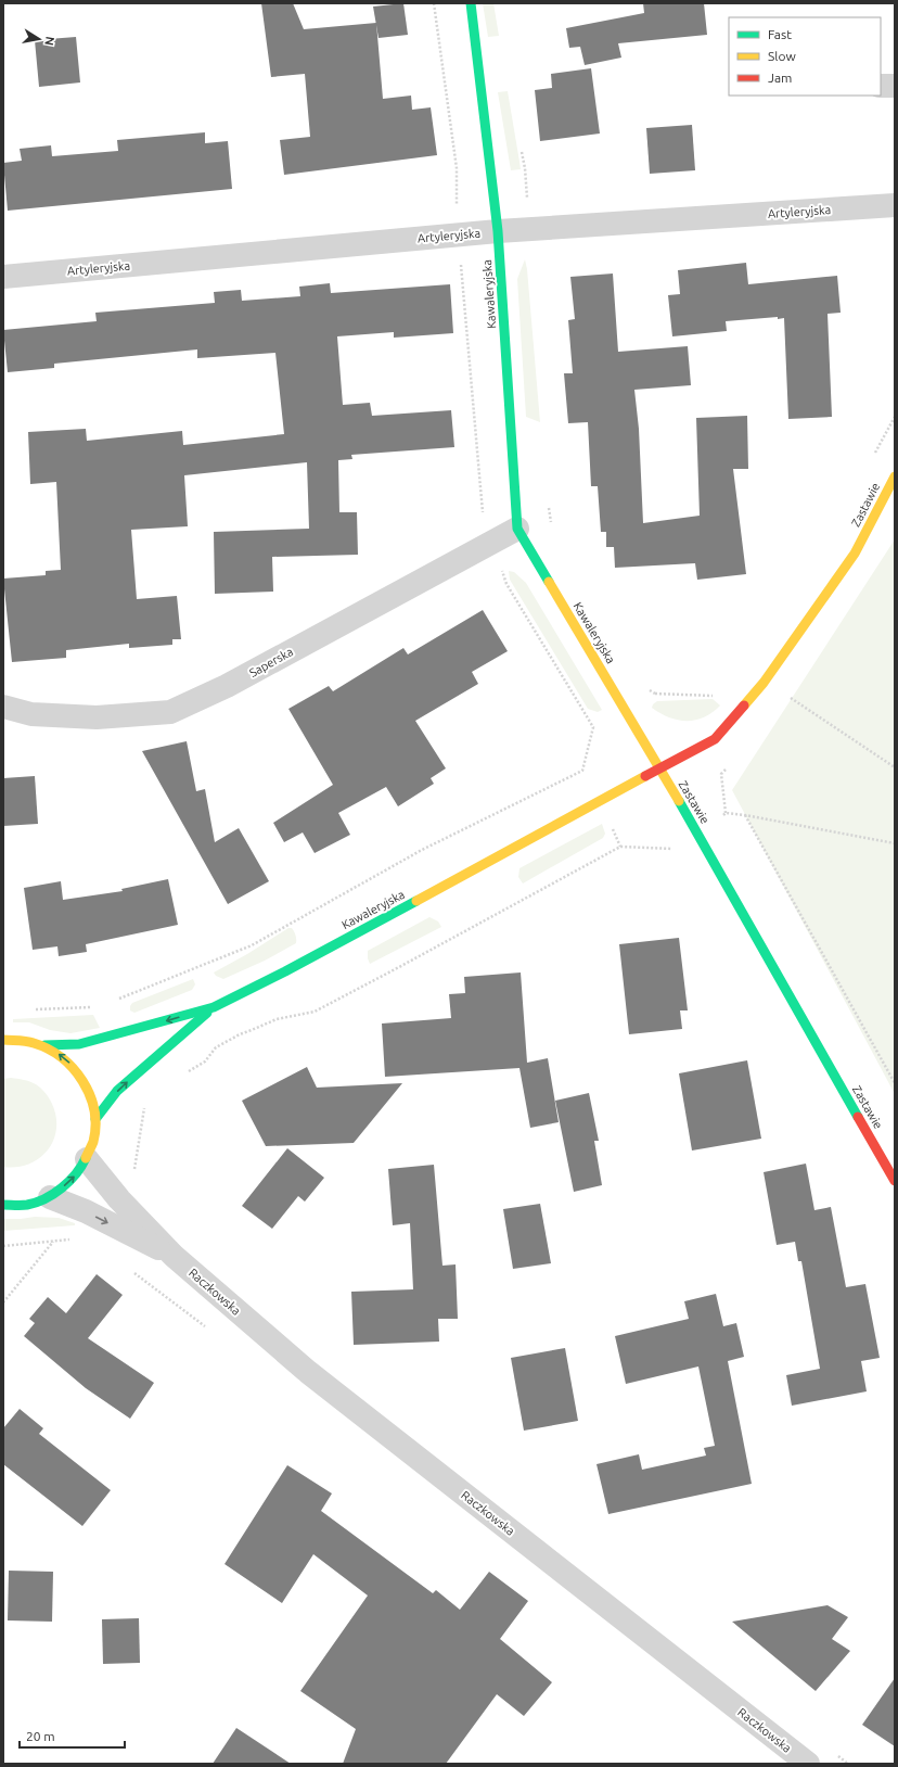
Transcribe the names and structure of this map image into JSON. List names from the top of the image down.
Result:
{
  "streets": {
    "street": [
      "Artyleryjska",
      "Kawaleryjska",
      "Zastawie",
      "Saperska",
      "Raczkowska"
    ]
  },
  "crossings": [
    ["Artyleryjska", "Kawaleryjska"],
    ["Kawaleryjska", "Zastawie"],
    ["Kawaleryjska", "Saperska"]
  ],
  "legend": ["Fast", "Slow", "Jam"],
  "scale_bar": "20 m",
  "north": "right"
}
